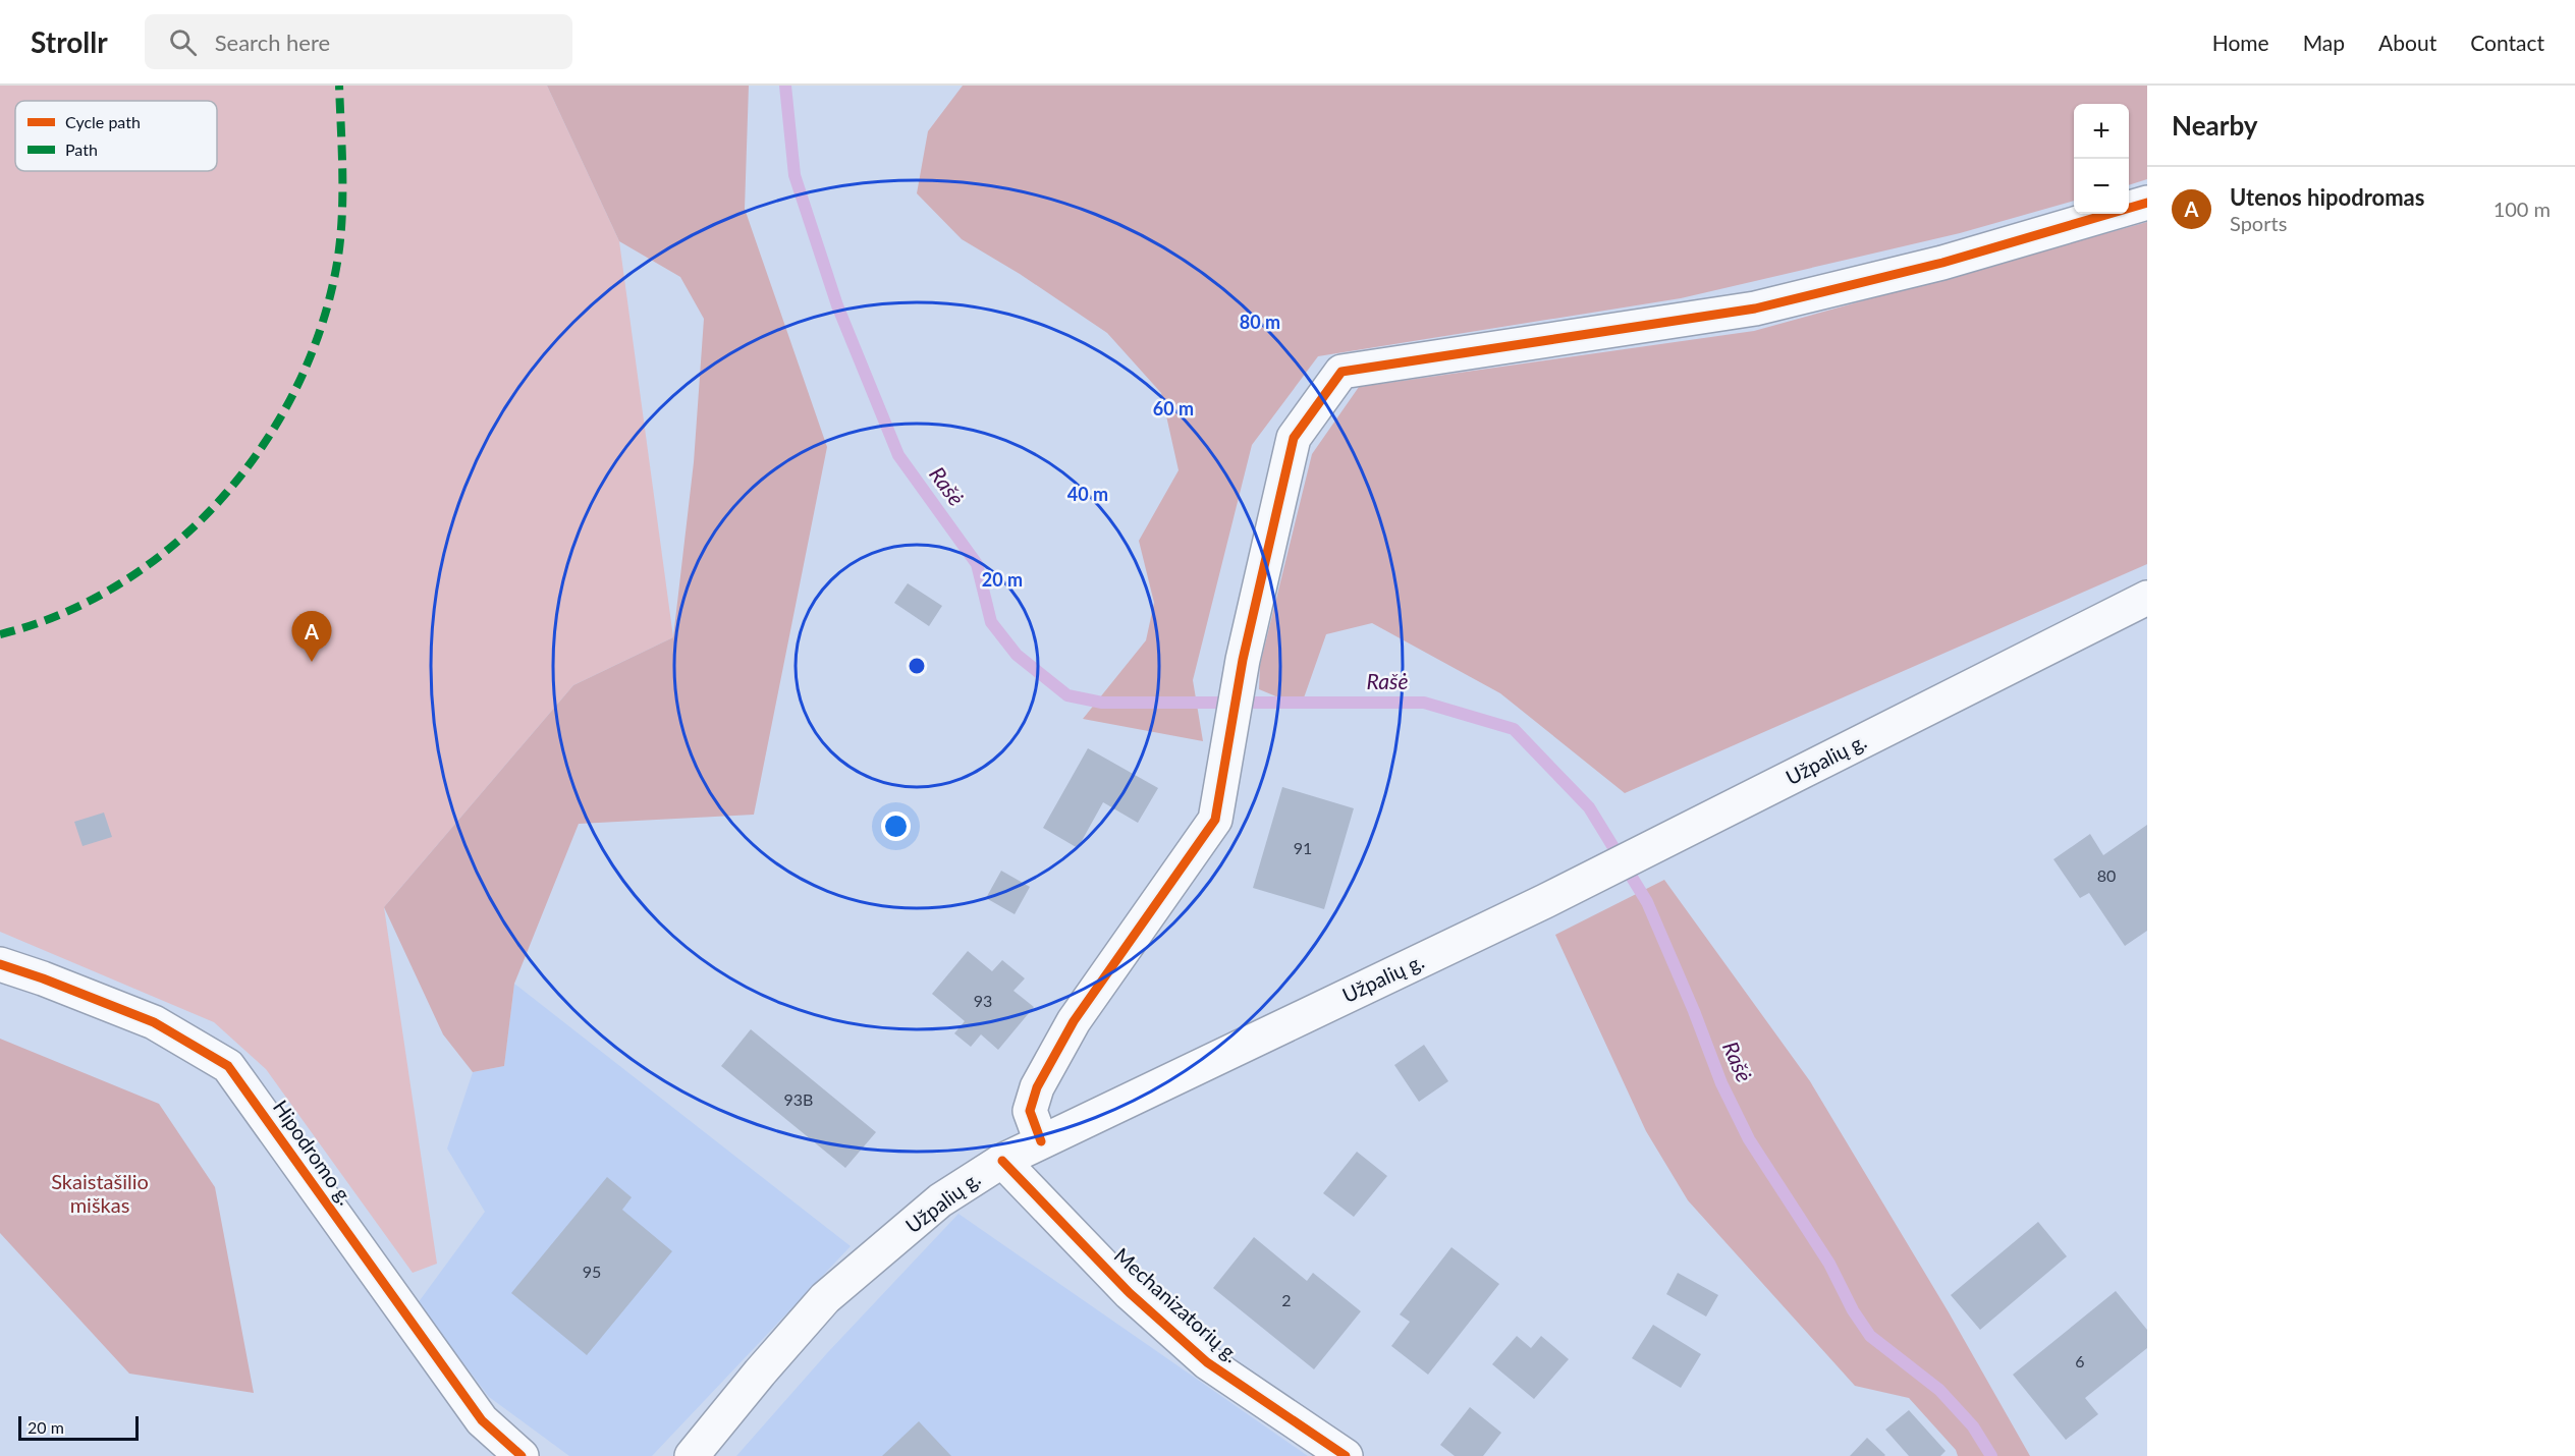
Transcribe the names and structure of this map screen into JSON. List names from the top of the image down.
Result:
{
  "streets": {
    "street": ["Užpalių g.", "Hipodromo g.", "Mechanizatorių g."]
  },
  "crossings": [
    ["Užpalių g.", "Mechanizatorių g."]
  ],
  "water": ["Rašė"],
  "parks": ["Skaistašilio miškas"],
  "house_numbers": [
    "91",
    "80",
    "93",
    "93B",
    "95",
    "2",
    "6"
  ],
  "legend": ["Cycle path", "Path"],
  "scale_bar": "20 m",
  "page": {
    "header": "Strollr",
    "search": "Search here",
    "nav": [
      "Home",
      "Map",
      "About",
      "Contact"
    ],
    "heading": "Nearby",
    "map_buttons": ["+", "−"],
    "list": [
      {
        "mark": "A",
        "name": "Utenos hipodromas",
        "note": "Sports",
        "value": "100 m"
      }
    ],
    "pins": "A",
    "scale": "20 m"
  },
  "rings": [
    "80 m",
    "60 m",
    "40 m",
    "20 m"
  ]
}
